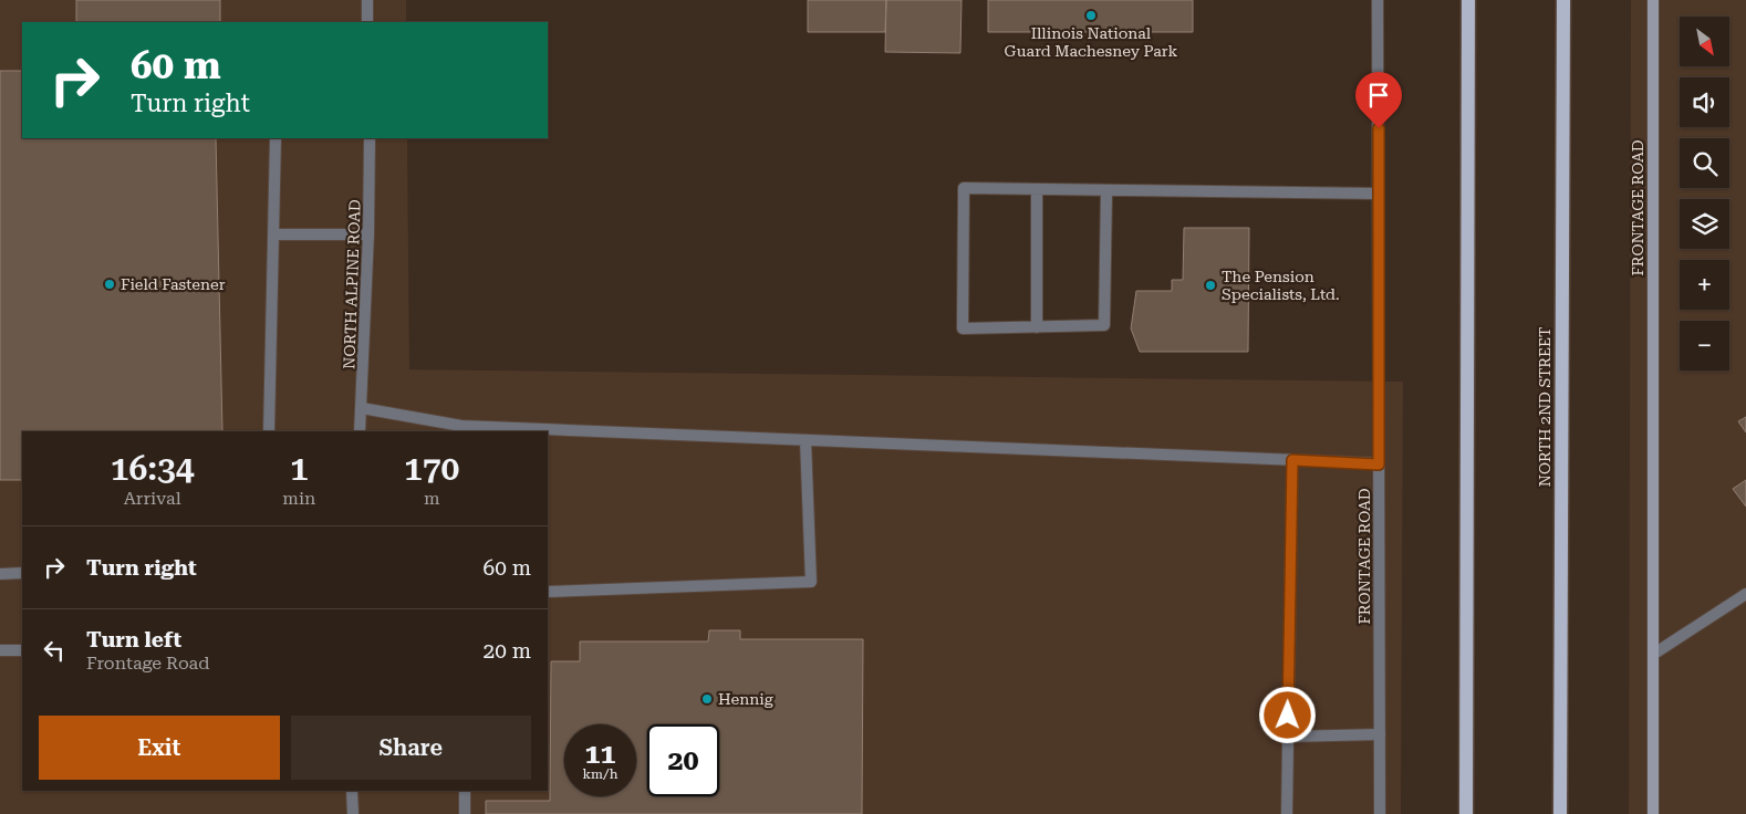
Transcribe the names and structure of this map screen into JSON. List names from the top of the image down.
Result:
{
  "streets": {
    "main road": ["NORTH 2ND STREET"],
    "street": ["FRONTAGE ROAD", "NORTH ALPINE ROAD"]
  },
  "places": [
    "Illinois National Guard Machesney Park",
    "Field Fastener",
    "The Pension Specialists, Ltd.",
    "Hennig"
  ],
  "north": "bottom right",
  "page": {
    "map_buttons": ["+", "−"],
    "turn": ["60 m", "Turn right"],
    "eta": [
      "16:34",
      "Arrival",
      "1",
      "min",
      "170",
      "m"
    ],
    "list": [
      {
        "name": "Turn right",
        "value": "60 m"
      },
      {
        "name": "Turn left",
        "note": "Frontage Road",
        "value": "20 m"
      }
    ],
    "buttons": ["Exit", "Share"],
    "speed": "11 km/h",
    "limit": "20"
  }
}
